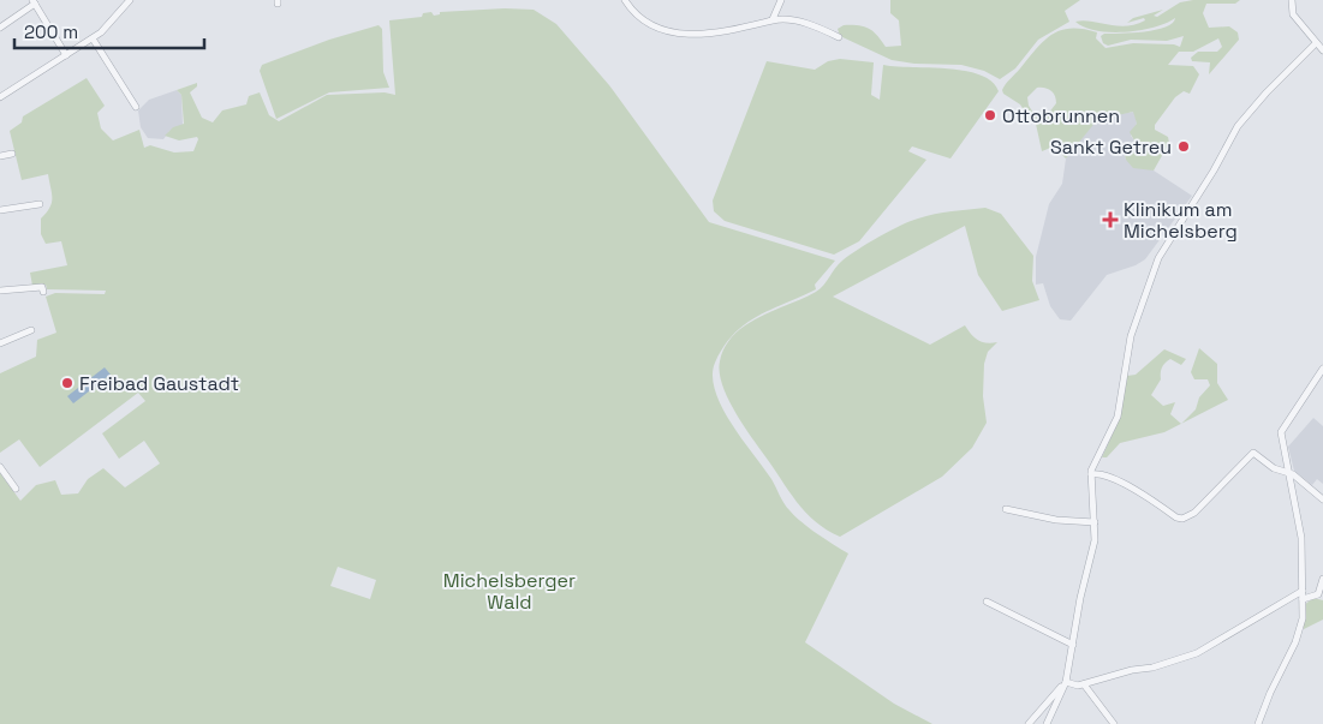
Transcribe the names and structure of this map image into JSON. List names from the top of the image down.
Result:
{
  "parks": ["Michelsberger Wald"],
  "places": {
    "other": ["Ottobrunnen", "Sankt Getreu", "Freibad Gaustadt"],
    "health": ["Klinikum am Michelsberg"]
  },
  "scale_bar": "200 m"
}
